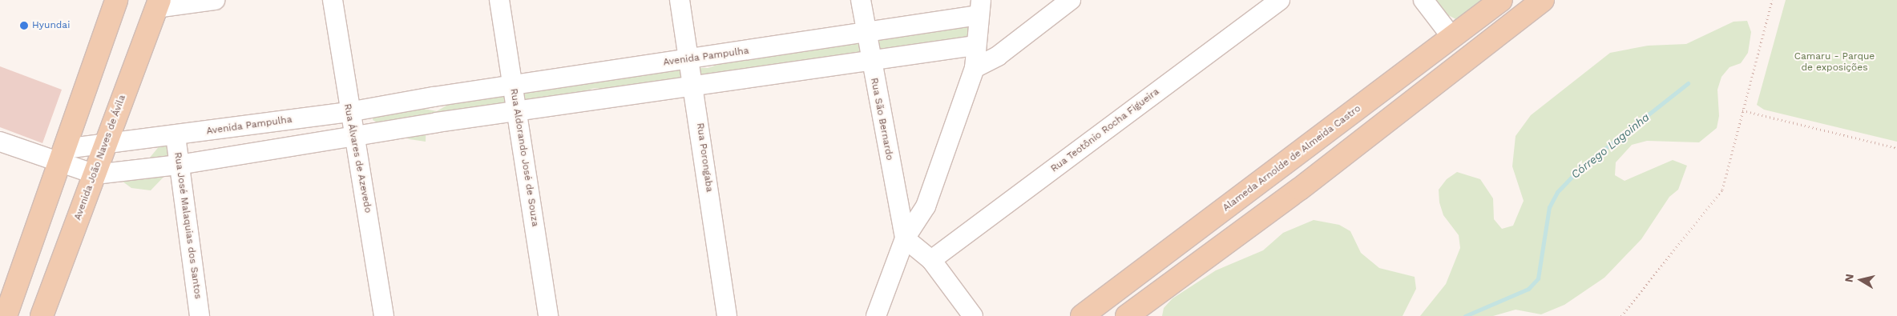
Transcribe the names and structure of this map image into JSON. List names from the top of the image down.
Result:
{
  "streets": {
    "main road": ["Avenida João Naves de Ávila", "Alameda Arnolde de Almeida Castro"],
    "street": [
      "Avenida Pampulha",
      "Rua São Bernardo",
      "Rua Teotônio Rocha Figueira",
      "Rua Aldorando José de Souza",
      "Rua Porongaba",
      "Rua Álvares de Azevedo",
      "Rua José Malaquias dos Santos"
    ]
  },
  "crossings": [
    ["Avenida Pampulha", "Rua São Bernardo"],
    ["Avenida Pampulha", "Avenida João Naves de Ávila"],
    ["Avenida Pampulha", "Rua Aldorando José de Souza"],
    ["Avenida Pampulha", "Rua Porongaba"],
    ["Avenida Pampulha", "Rua Álvares de Azevedo"],
    ["Avenida Pampulha", "Rua José Malaquias dos Santos"]
  ],
  "water": ["Córrego Lagoinha"],
  "parks": ["Camaru - Parque de exposições"],
  "places": ["Hyundai"],
  "north": "left"
}
